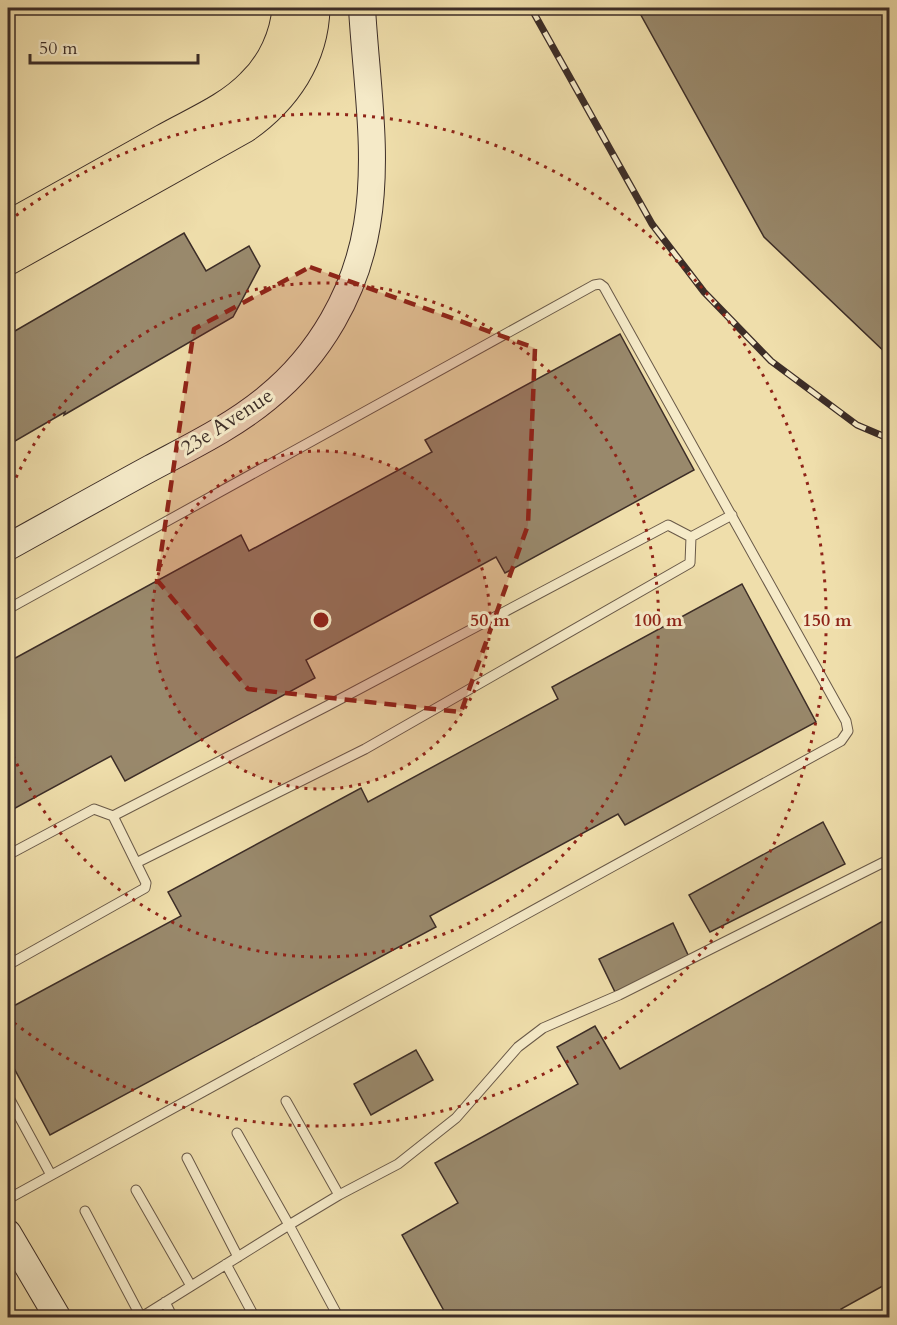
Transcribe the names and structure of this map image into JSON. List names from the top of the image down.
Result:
{
  "streets": {
    "street": ["23e Avenue"]
  },
  "scale_bar": "50 m",
  "rings": ["50 m", "100 m", "150 m"]
}
